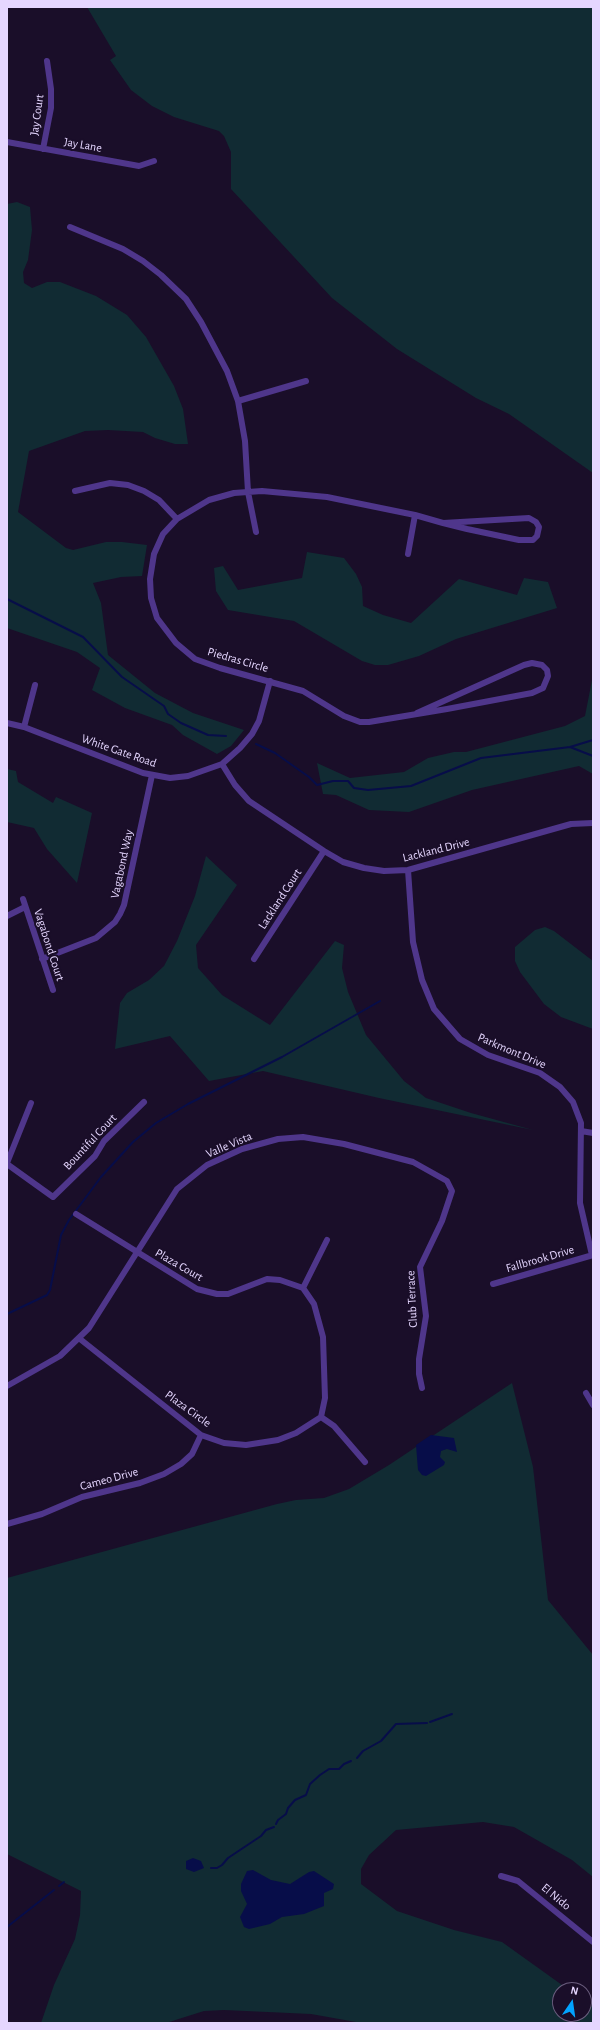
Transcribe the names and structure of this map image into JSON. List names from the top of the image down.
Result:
{
  "streets": {
    "street": [
      "Jay Court",
      "Jay Lane",
      "Piedras Circle",
      "White Gate Road",
      "Lackland Drive",
      "Vagabond Way",
      "Lackland Court",
      "Vagabond Court",
      "Parkmont Drive",
      "Bountiful Court",
      "Valle Vista",
      "Fallbrook Drive",
      "Plaza Court",
      "Club Terrace",
      "Plaza Circle",
      "Cameo Drive",
      "El Nido"
    ]
  },
  "crossings": [
    ["Jay Court", "Jay Lane"],
    ["Piedras Circle", "White Gate Road"],
    ["White Gate Road", "Lackland Drive"],
    ["White Gate Road", "Vagabond Way"],
    ["Lackland Drive", "Lackland Court"],
    ["Lackland Drive", "Parkmont Drive"],
    ["Vagabond Way", "Vagabond Court"],
    ["Parkmont Drive", "Fallbrook Drive"],
    ["Valle Vista", "Plaza Court"],
    ["Valle Vista", "Club Terrace"],
    ["Valle Vista", "Plaza Circle"],
    ["Plaza Circle", "Cameo Drive"]
  ],
  "north": "top"
}
